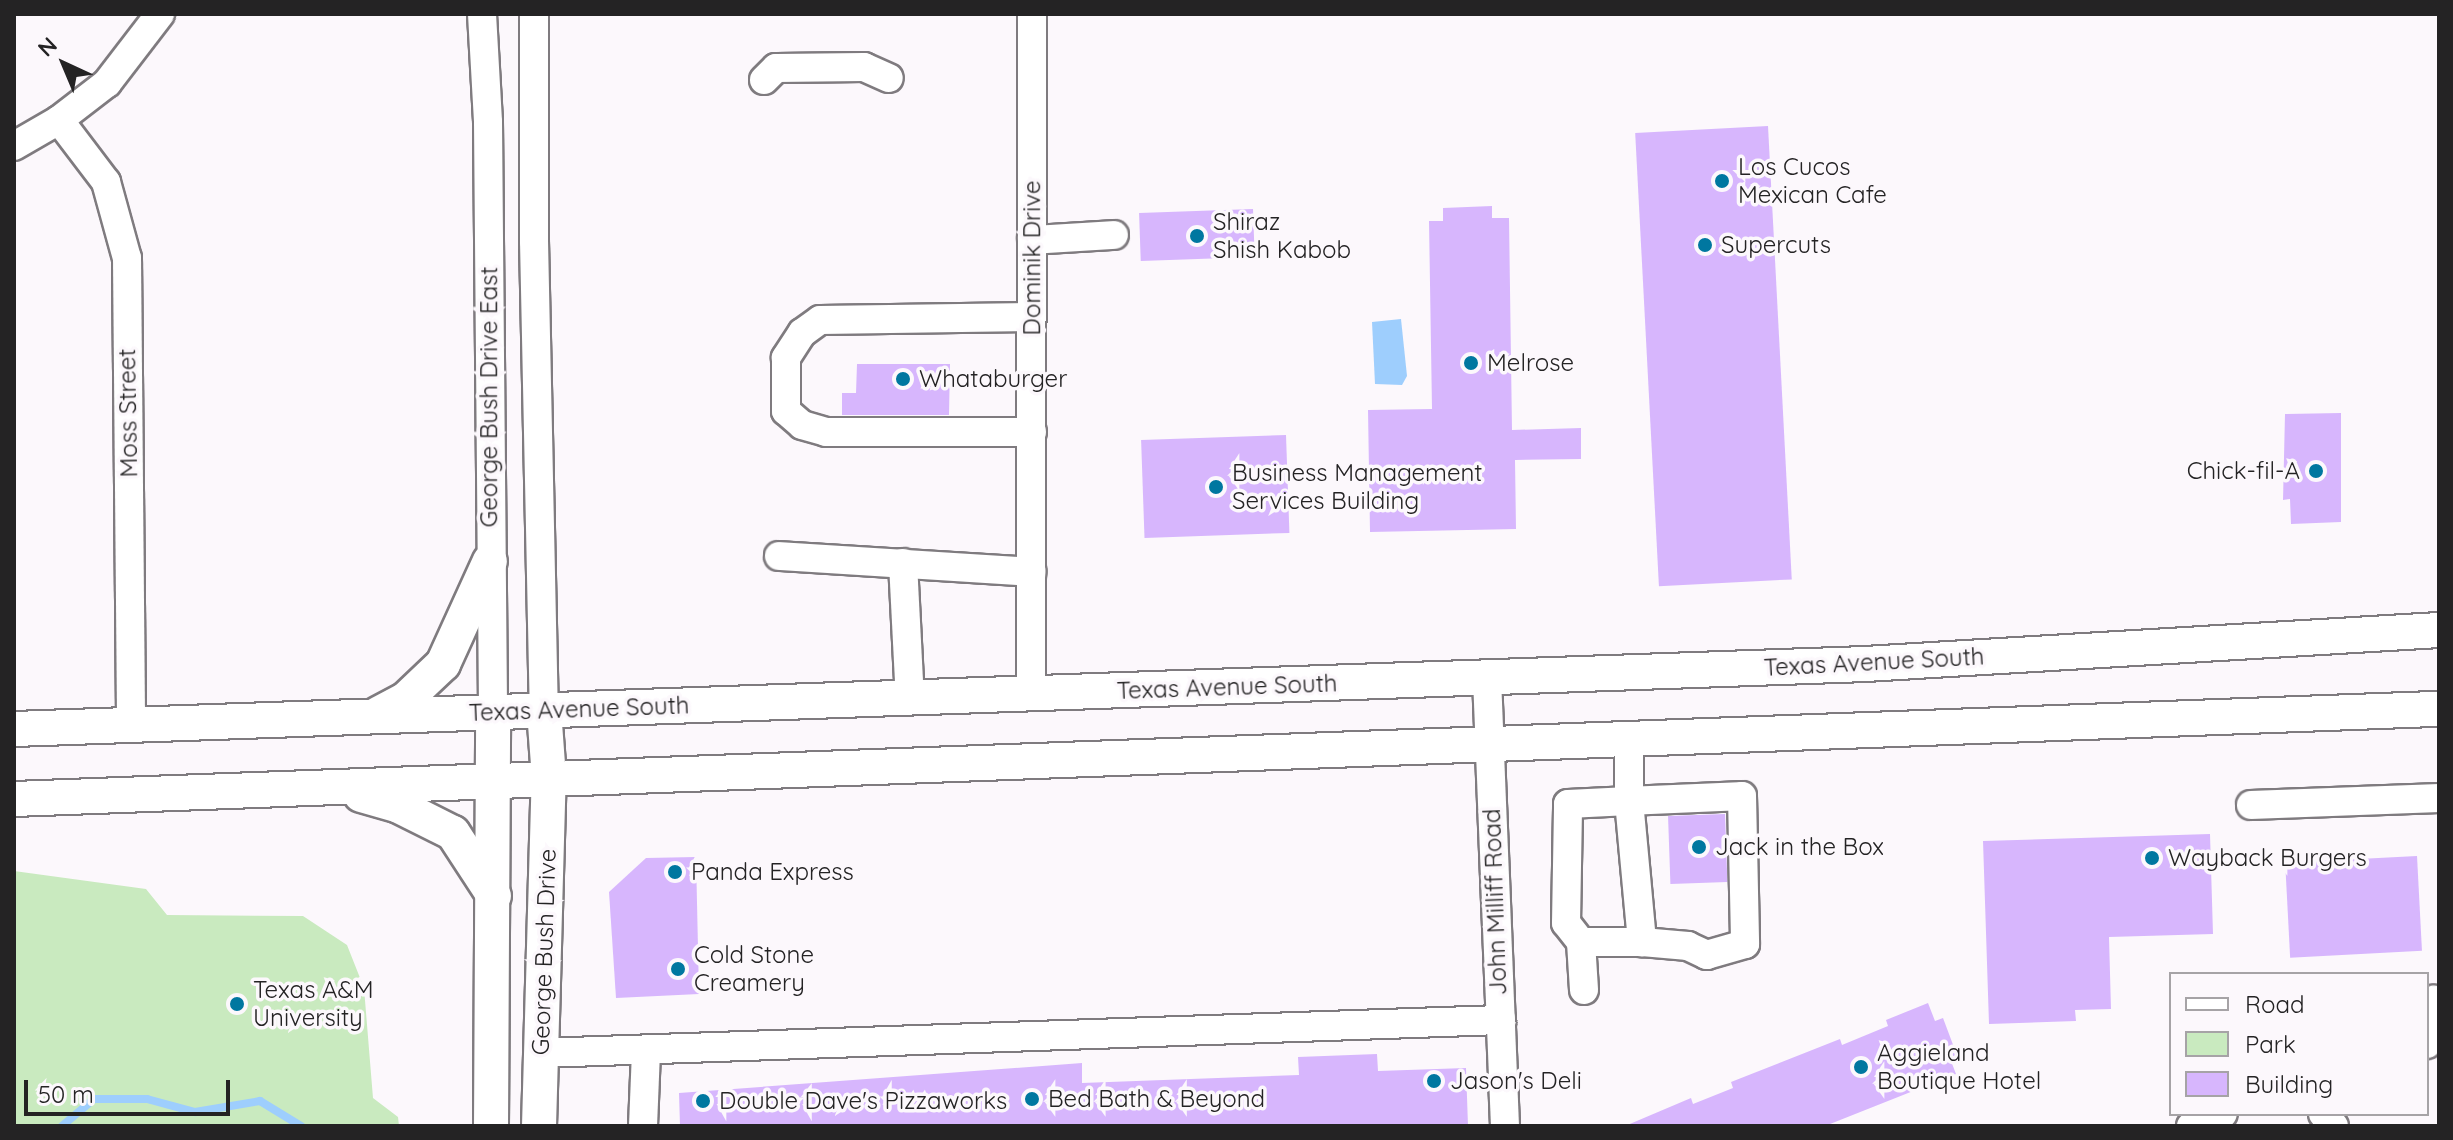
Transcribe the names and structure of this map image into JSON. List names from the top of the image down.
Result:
{
  "streets": {
    "main road": ["George Bush Drive East", "Texas Avenue South", "George Bush Drive"],
    "street": ["Dominik Drive", "Moss Street", "John Milliff Road"]
  },
  "crossings": [
    ["Dominik Drive", "Texas Avenue South"],
    ["George Bush Drive East", "Texas Avenue South"],
    ["George Bush Drive East", "George Bush Drive"],
    ["Moss Street", "Texas Avenue South"],
    ["Texas Avenue South", "John Milliff Road"]
  ],
  "places": [
    "Los Cucos Mexican Cafe",
    "Shiraz Shish Kabob",
    "Supercuts",
    "Melrose",
    "Whataburger",
    "Chick-fil-A",
    "Business Management Services Building",
    "Jack in the Box",
    "Wayback Burgers",
    "Panda Express",
    "Cold Stone Creamery",
    "Texas A&M University",
    "Aggieland Boutique Hotel",
    "Jason's Deli",
    "Bed Bath & Beyond",
    "Double Dave's Pizzaworks"
  ],
  "legend": ["Road", "Park", "Building"],
  "scale_bar": "50 m",
  "north": "top left"
}
